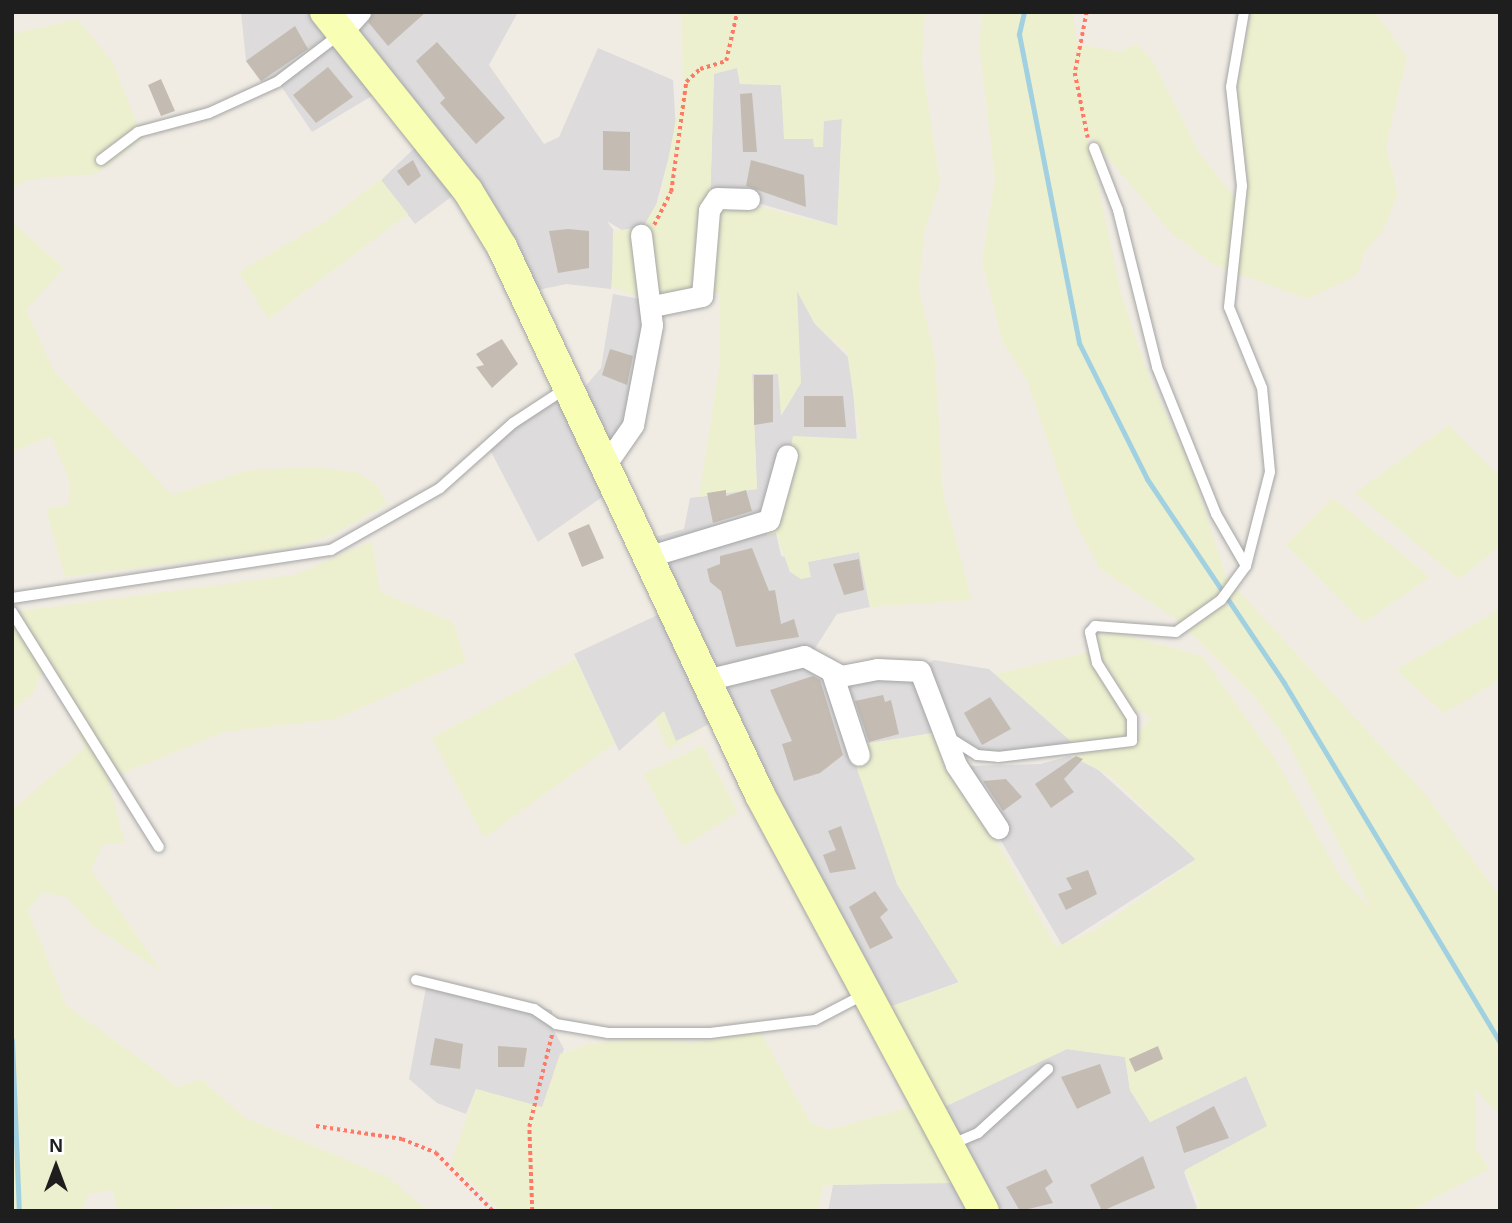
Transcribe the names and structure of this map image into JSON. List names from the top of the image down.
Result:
{
  "north": "top"
}
